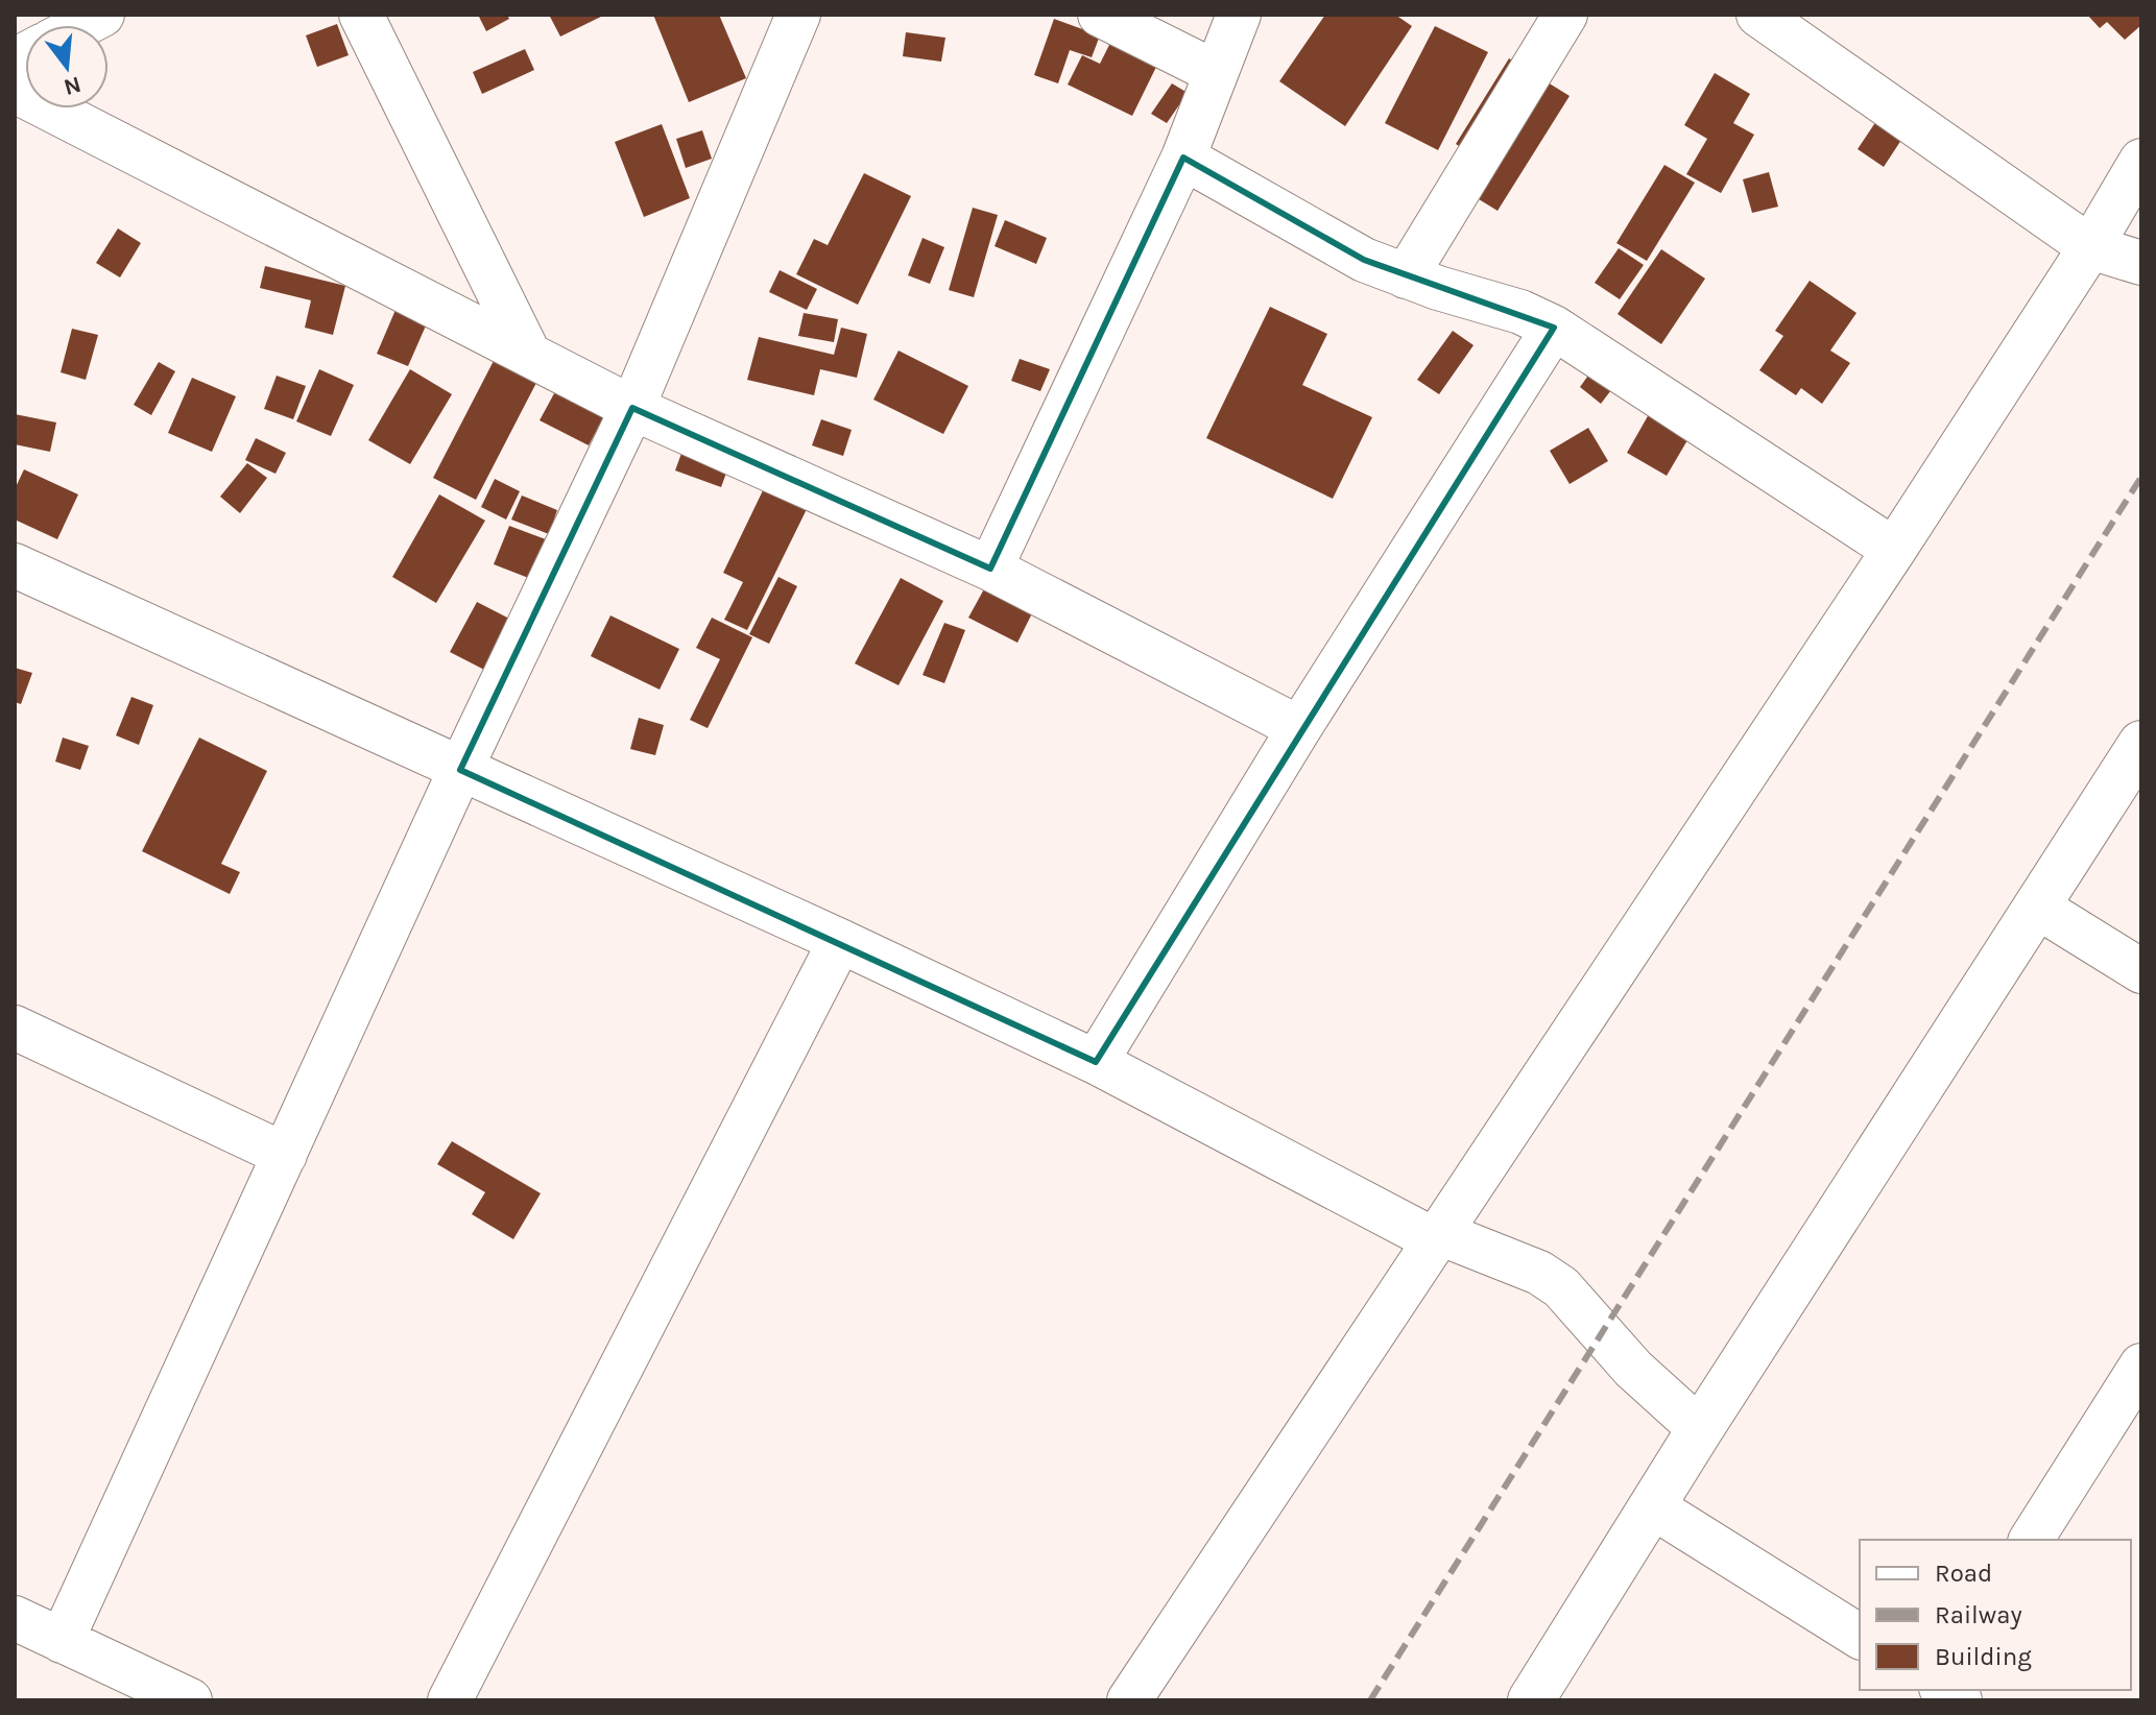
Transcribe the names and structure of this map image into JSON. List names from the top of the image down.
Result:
{
  "legend": ["Road", "Railway", "Building"],
  "north": "bottom"
}
